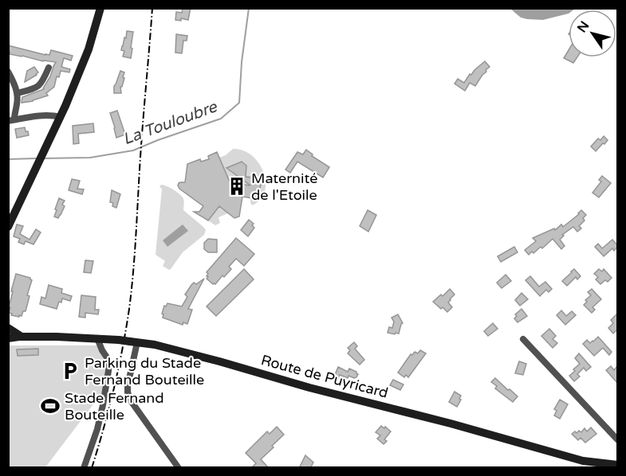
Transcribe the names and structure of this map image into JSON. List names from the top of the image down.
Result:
{
  "streets": {
    "main road": ["Route de Puyricard"]
  },
  "water": ["La Touloubre"],
  "places": {
    "building": ["Maternité de l'Etoile"],
    "parking": ["Parking du Stade Fernand Bouteille"],
    "sports": ["Stade Fernand Bouteille"]
  },
  "north": "top left"
}
